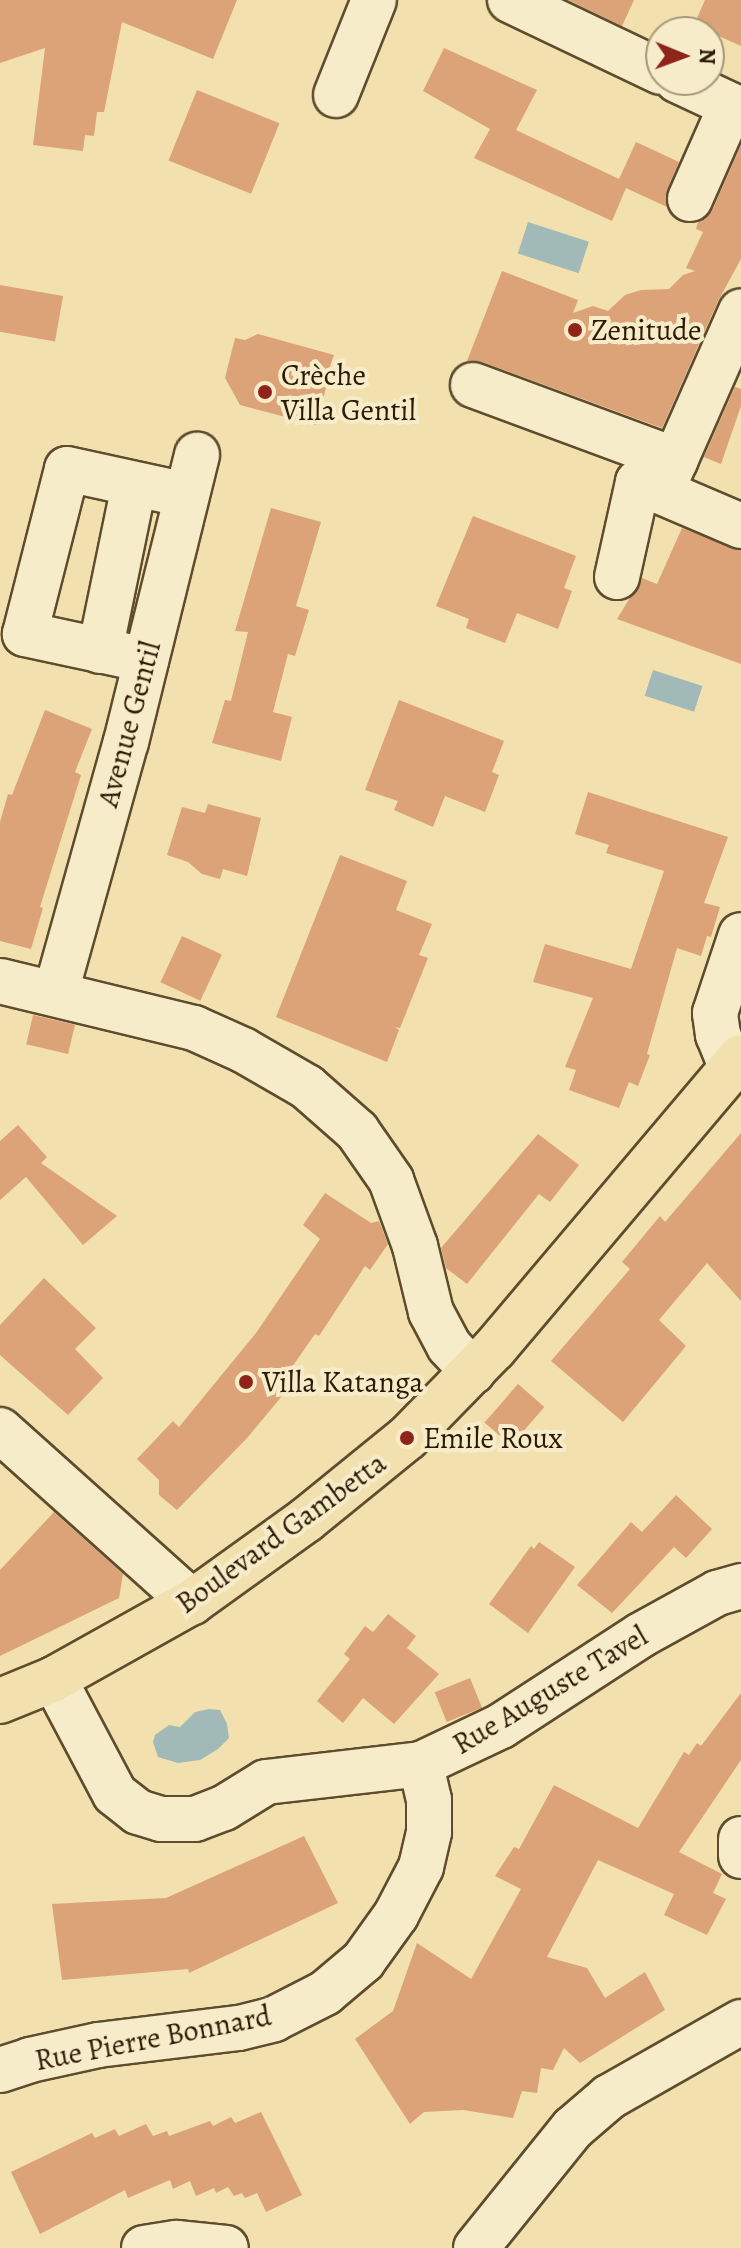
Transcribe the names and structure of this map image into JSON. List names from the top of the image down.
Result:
{
  "streets": {
    "main road": ["Boulevard Gambetta"],
    "street": ["Avenue Gentil", "Rue Auguste Tavel", "Rue Pierre Bonnard"]
  },
  "crossings": [
    ["Boulevard Gambetta", "Rue Auguste Tavel"],
    ["Rue Auguste Tavel", "Rue Pierre Bonnard"]
  ],
  "places": [
    "Zenitude",
    "Crèche Villa Gentil",
    "Villa Katanga",
    "Emile Roux"
  ],
  "north": "right"
}
